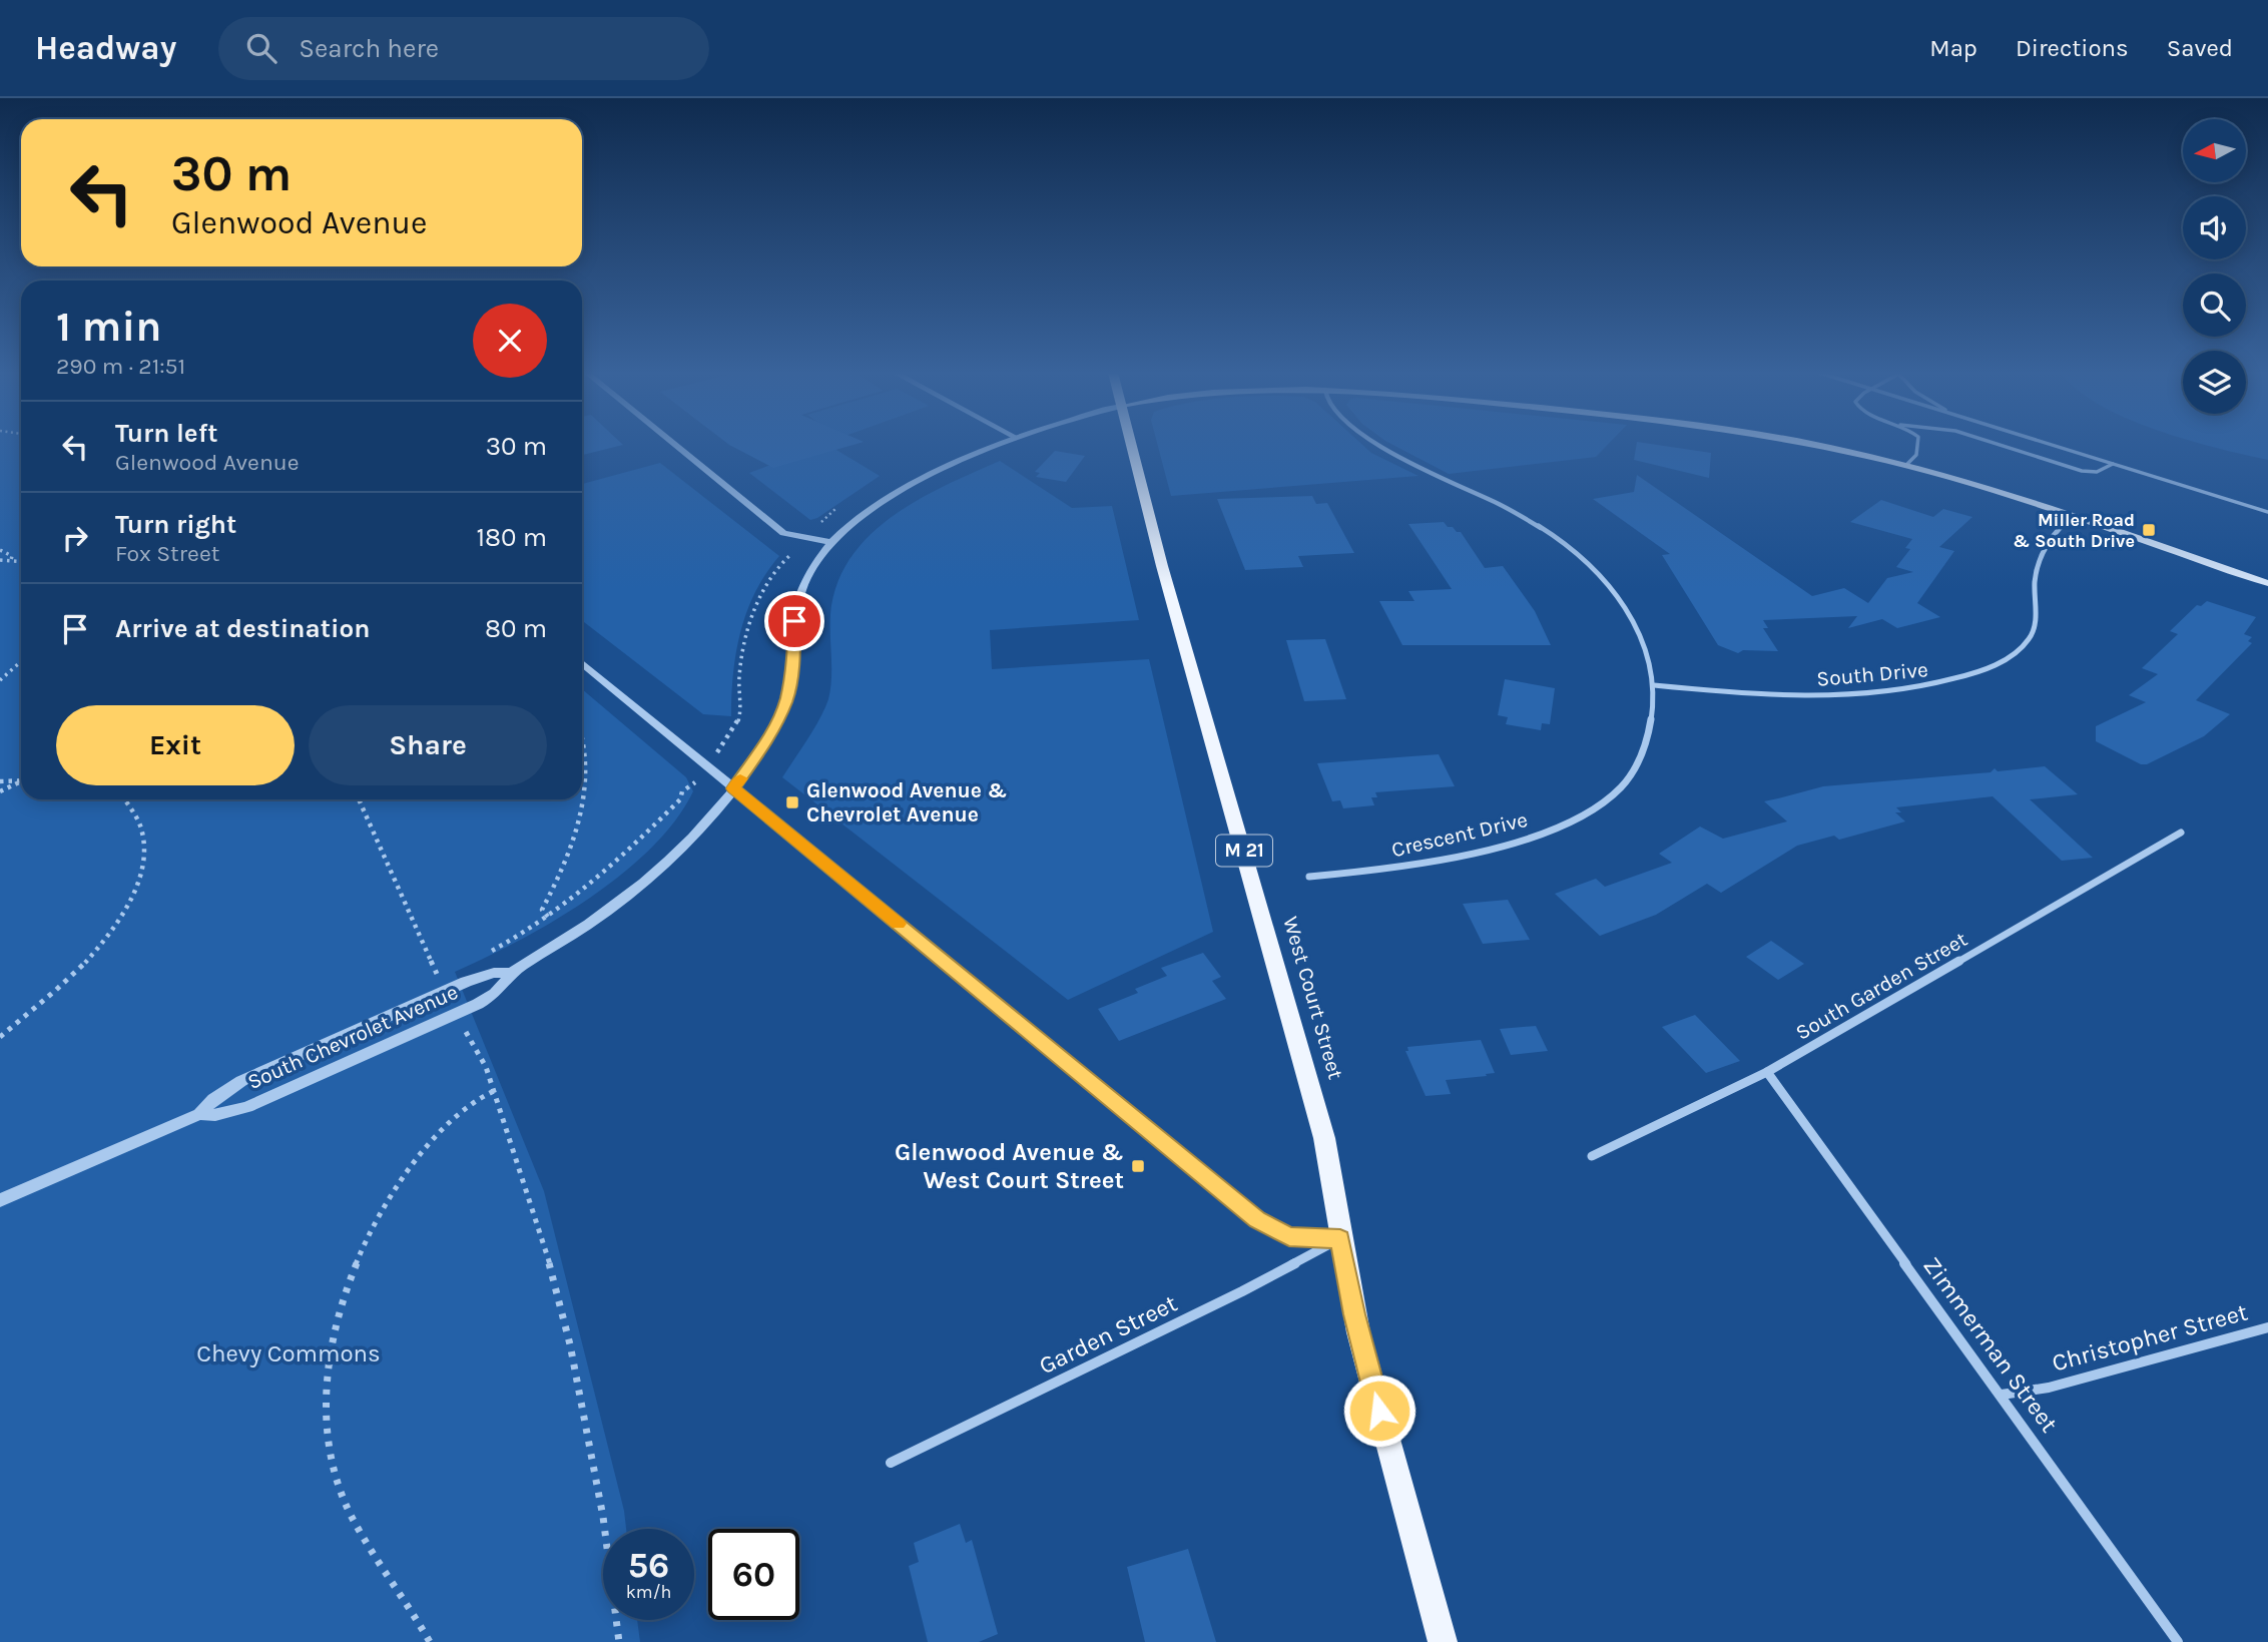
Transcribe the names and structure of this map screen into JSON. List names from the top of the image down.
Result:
{
  "streets": {
    "main road": ["M 21", "West Court Street"],
    "street": [
      "South Drive",
      "Crescent Drive",
      "South Garden Street",
      "South Chevrolet Avenue",
      "Garden Street",
      "Christopher Street",
      "Zimmerman Street"
    ]
  },
  "crossings": [
    ["South Drive", "Crescent Drive"],
    ["South Garden Street", "Zimmerman Street"],
    ["West Court Street", "Garden Street"],
    ["Christopher Street", "Zimmerman Street"]
  ],
  "parks": ["Chevy Commons"],
  "places": {
    "transit": ["Miller Road & South Drive", "Glenwood Avenue & Chevrolet Avenue", "Glenwood Avenue & West Court Street"]
  },
  "north": "left",
  "page": {
    "header": "Headway",
    "search": "Search here",
    "nav": ["Map", "Directions", "Saved"],
    "turn": ["30 m", "Glenwood Avenue"],
    "heading": ["1 min", "290 m · 21:51"],
    "list": [
      {
        "name": "Turn left",
        "note": "Glenwood Avenue",
        "value": "30 m"
      },
      {
        "name": "Turn right",
        "note": "Fox Street",
        "value": "180 m"
      },
      {
        "name": "Arrive at destination",
        "value": "80 m"
      }
    ],
    "buttons": ["Exit", "Share"],
    "speed": "56 km/h",
    "limit": "60"
  }
}
